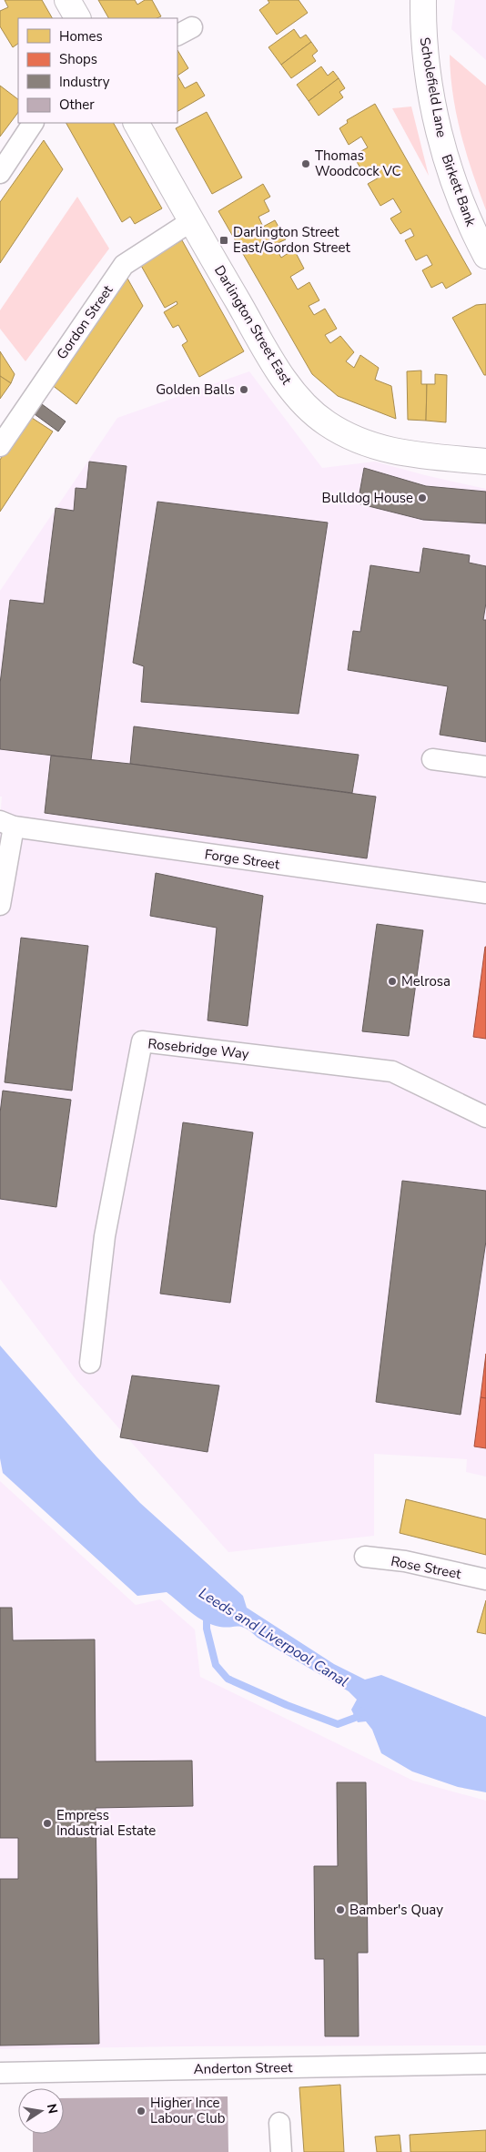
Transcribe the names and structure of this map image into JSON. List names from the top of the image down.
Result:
{
  "streets": {
    "main road": ["Scholefield Lane", "Birkett Bank", "Darlington Street East"],
    "street": [
      "Gordon Street",
      "Forge Street",
      "Rosebridge Way",
      "Rose Street",
      "Anderton Street"
    ]
  },
  "crossings": [
    ["Scholefield Lane", "Birkett Bank"],
    ["Gordon Street", "Darlington Street East"]
  ],
  "water": ["Leeds and Liverpool Canal"],
  "places": {
    "other": [
      "Thomas Woodcock VC",
      "Golden Balls",
      "Bulldog House",
      "Melrosa",
      "Empress Industrial Estate",
      "Bamber's Quay",
      "Higher Ince Labour Club"
    ],
    "transit": ["Darlington Street East/Gordon Street"]
  },
  "legend": [
    "Homes",
    "Shops",
    "Industry",
    "Other"
  ],
  "north": "right"
}
